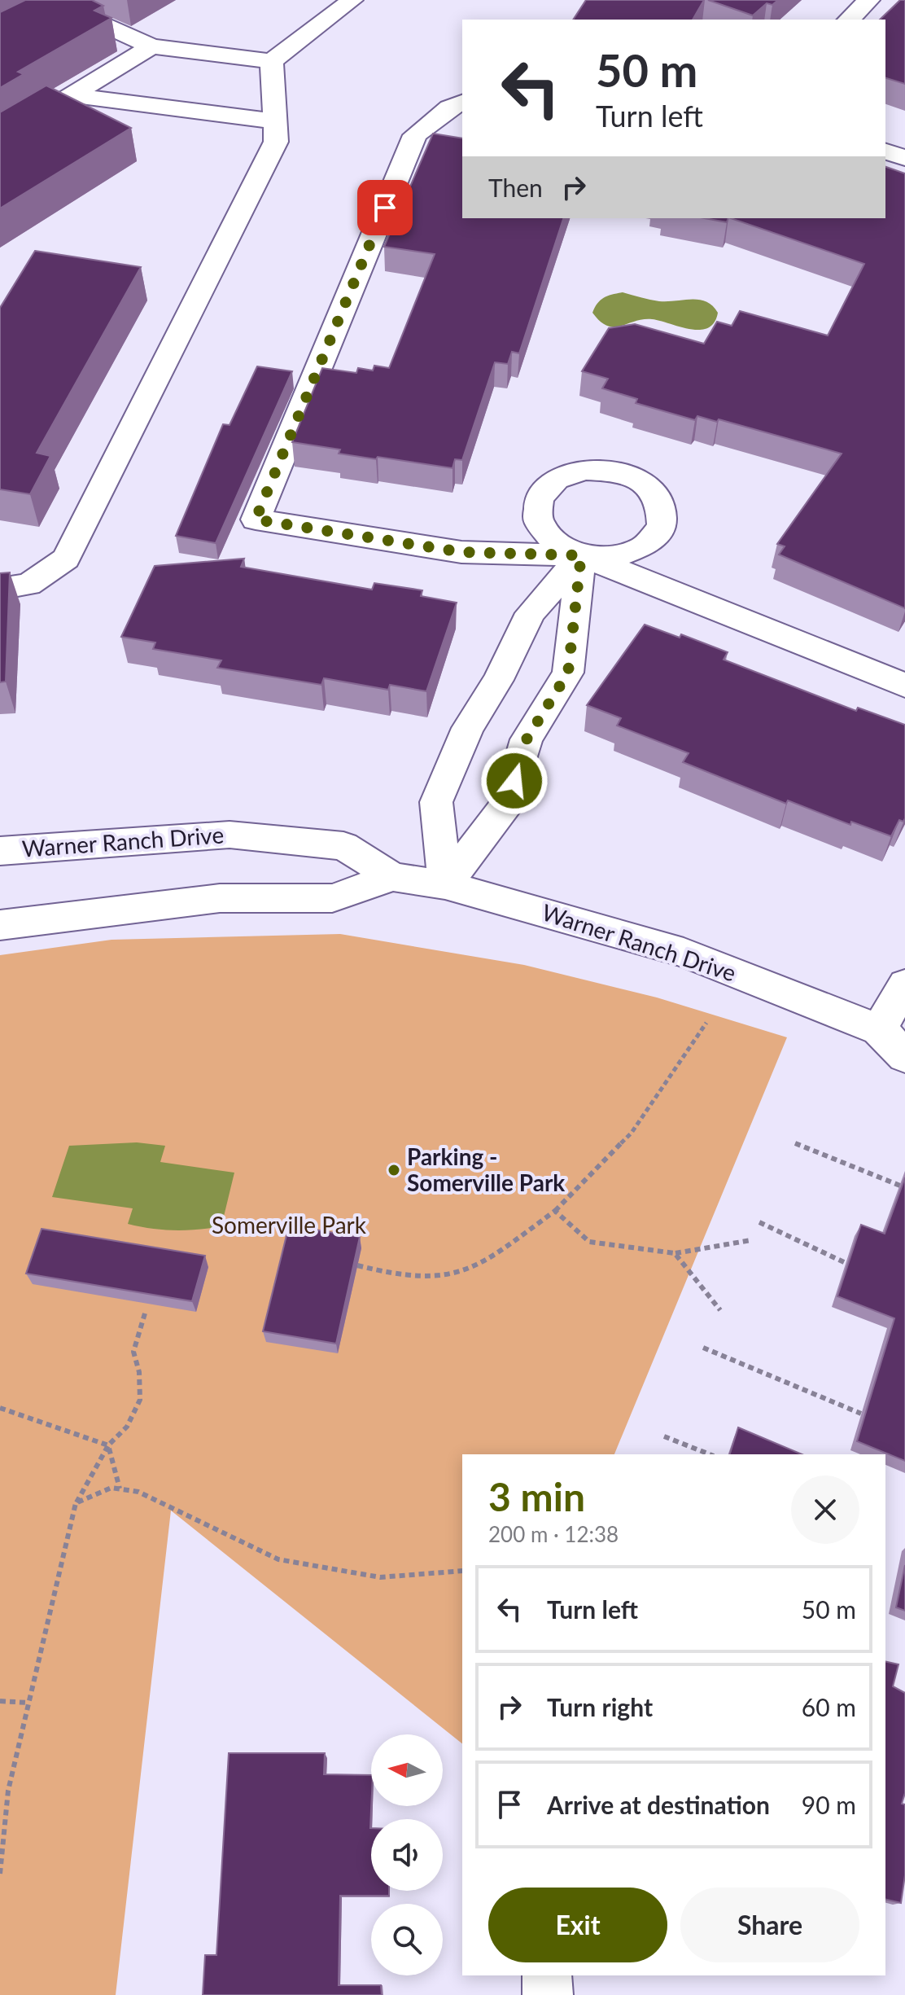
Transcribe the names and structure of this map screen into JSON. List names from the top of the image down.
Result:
{
  "streets": {
    "street": ["Warner Ranch Drive"]
  },
  "parks": ["Somerville Park"],
  "places": ["Parking - Somerville Park"],
  "north": "left",
  "page": {
    "turn": ["50 m", "Turn left"],
    "then": "Then",
    "heading": ["3 min", "200 m · 12:38"],
    "list": [
      {
        "name": "Turn left",
        "value": "50 m"
      },
      {
        "name": "Turn right",
        "value": "60 m"
      },
      {
        "name": "Arrive at destination",
        "value": "90 m"
      }
    ],
    "buttons": ["Exit", "Share"]
  }
}
